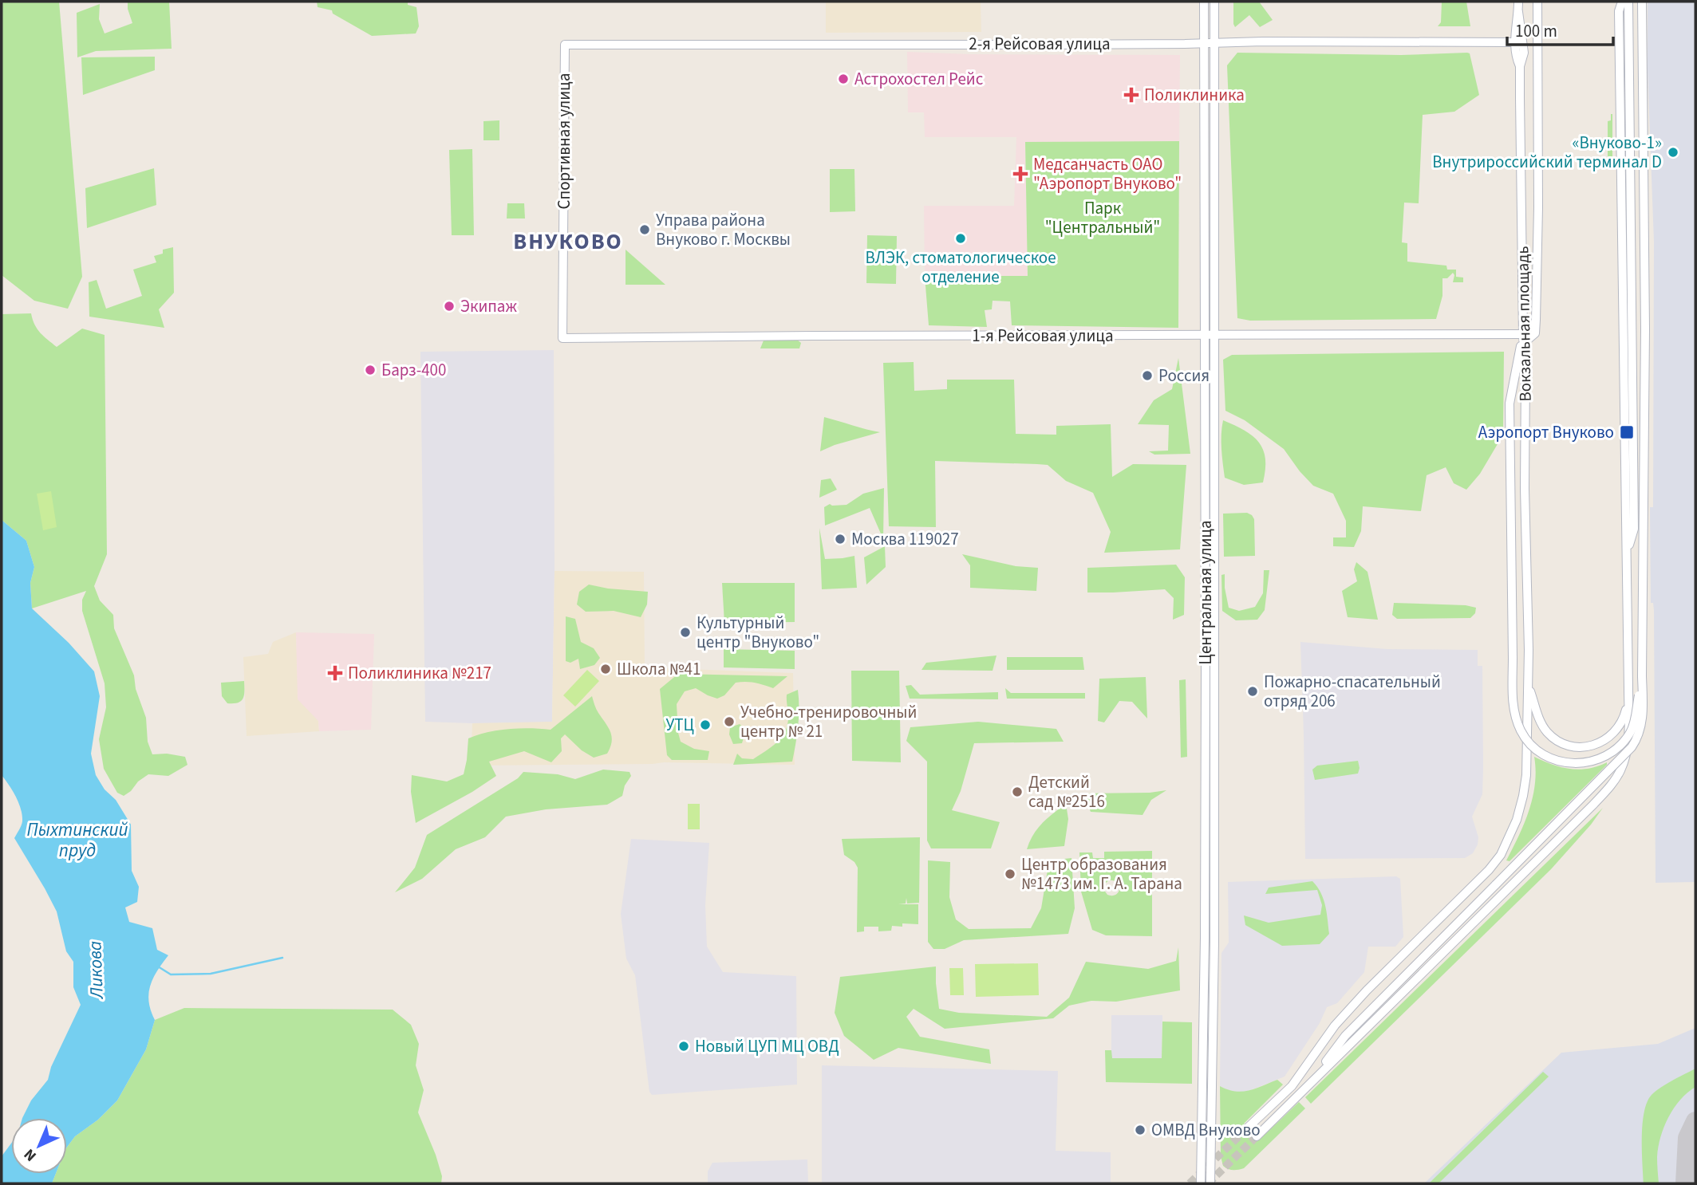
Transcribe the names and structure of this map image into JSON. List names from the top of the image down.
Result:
{
  "streets": {
    "main road": [
      "2-я Рейсовая улица",
      "Спортивная улица",
      "Вокзальная площадь",
      "1-я Рейсовая улица",
      "Центральная улица"
    ]
  },
  "crossings": [
    ["2-я Рейсовая улица", "Спортивная улица"],
    ["2-я Рейсовая улица", "Вокзальная площадь"],
    ["2-я Рейсовая улица", "Центральная улица"],
    ["Спортивная улица", "1-я Рейсовая улица"],
    ["Вокзальная площадь", "1-я Рейсовая улица"],
    ["1-я Рейсовая улица", "Центральная улица"]
  ],
  "districts": ["ВНУКОВО"],
  "water": ["Пыхтинский пруд", "Ликова"],
  "parks": ["Парк \"Центральный\""],
  "places": {
    "other": [
      "Астрохостел Рейс",
      "«Внуково-1» Внутрироссийский терминал D",
      "Управа района Внуково г. Москвы",
      "ВЛЭК, стоматологическое отделение",
      "Экипаж",
      "Барз-400",
      "Россия",
      "Москва 119027",
      "Культурный центр \"Внуково\"",
      "Школа №41",
      "Пожарно-спасательный отряд 206",
      "Учебно-тренировочный центр № 21",
      "УТЦ",
      "Детский сад №2516",
      "Центр образования №1473 им. Г. А. Тарана",
      "Новый ЦУП МЦ ОВД",
      "ОМВД Внуково"
    ],
    "health": ["Поликлиника", "Медсанчасть ОАО \"Аэропорт Внуково\"", "Поликлиника №217"],
    "transit": ["Аэропорт Внуково"]
  },
  "scale_bar": "100 m",
  "north": "bottom left"
}
